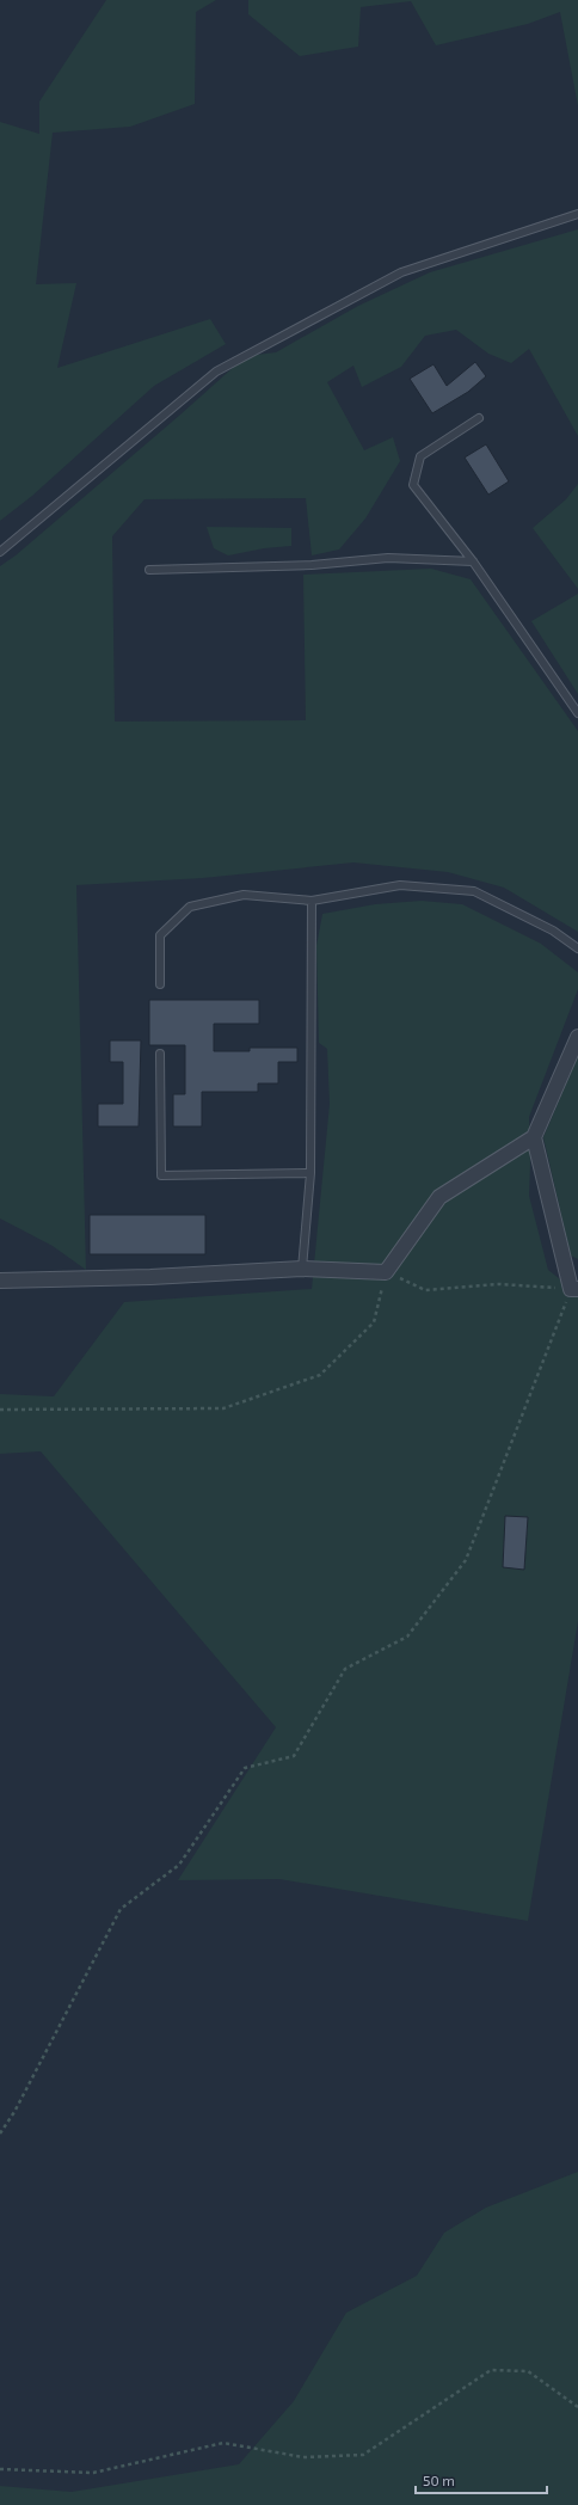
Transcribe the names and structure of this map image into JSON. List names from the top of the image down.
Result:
{
  "scale_bar": "50 m"
}
